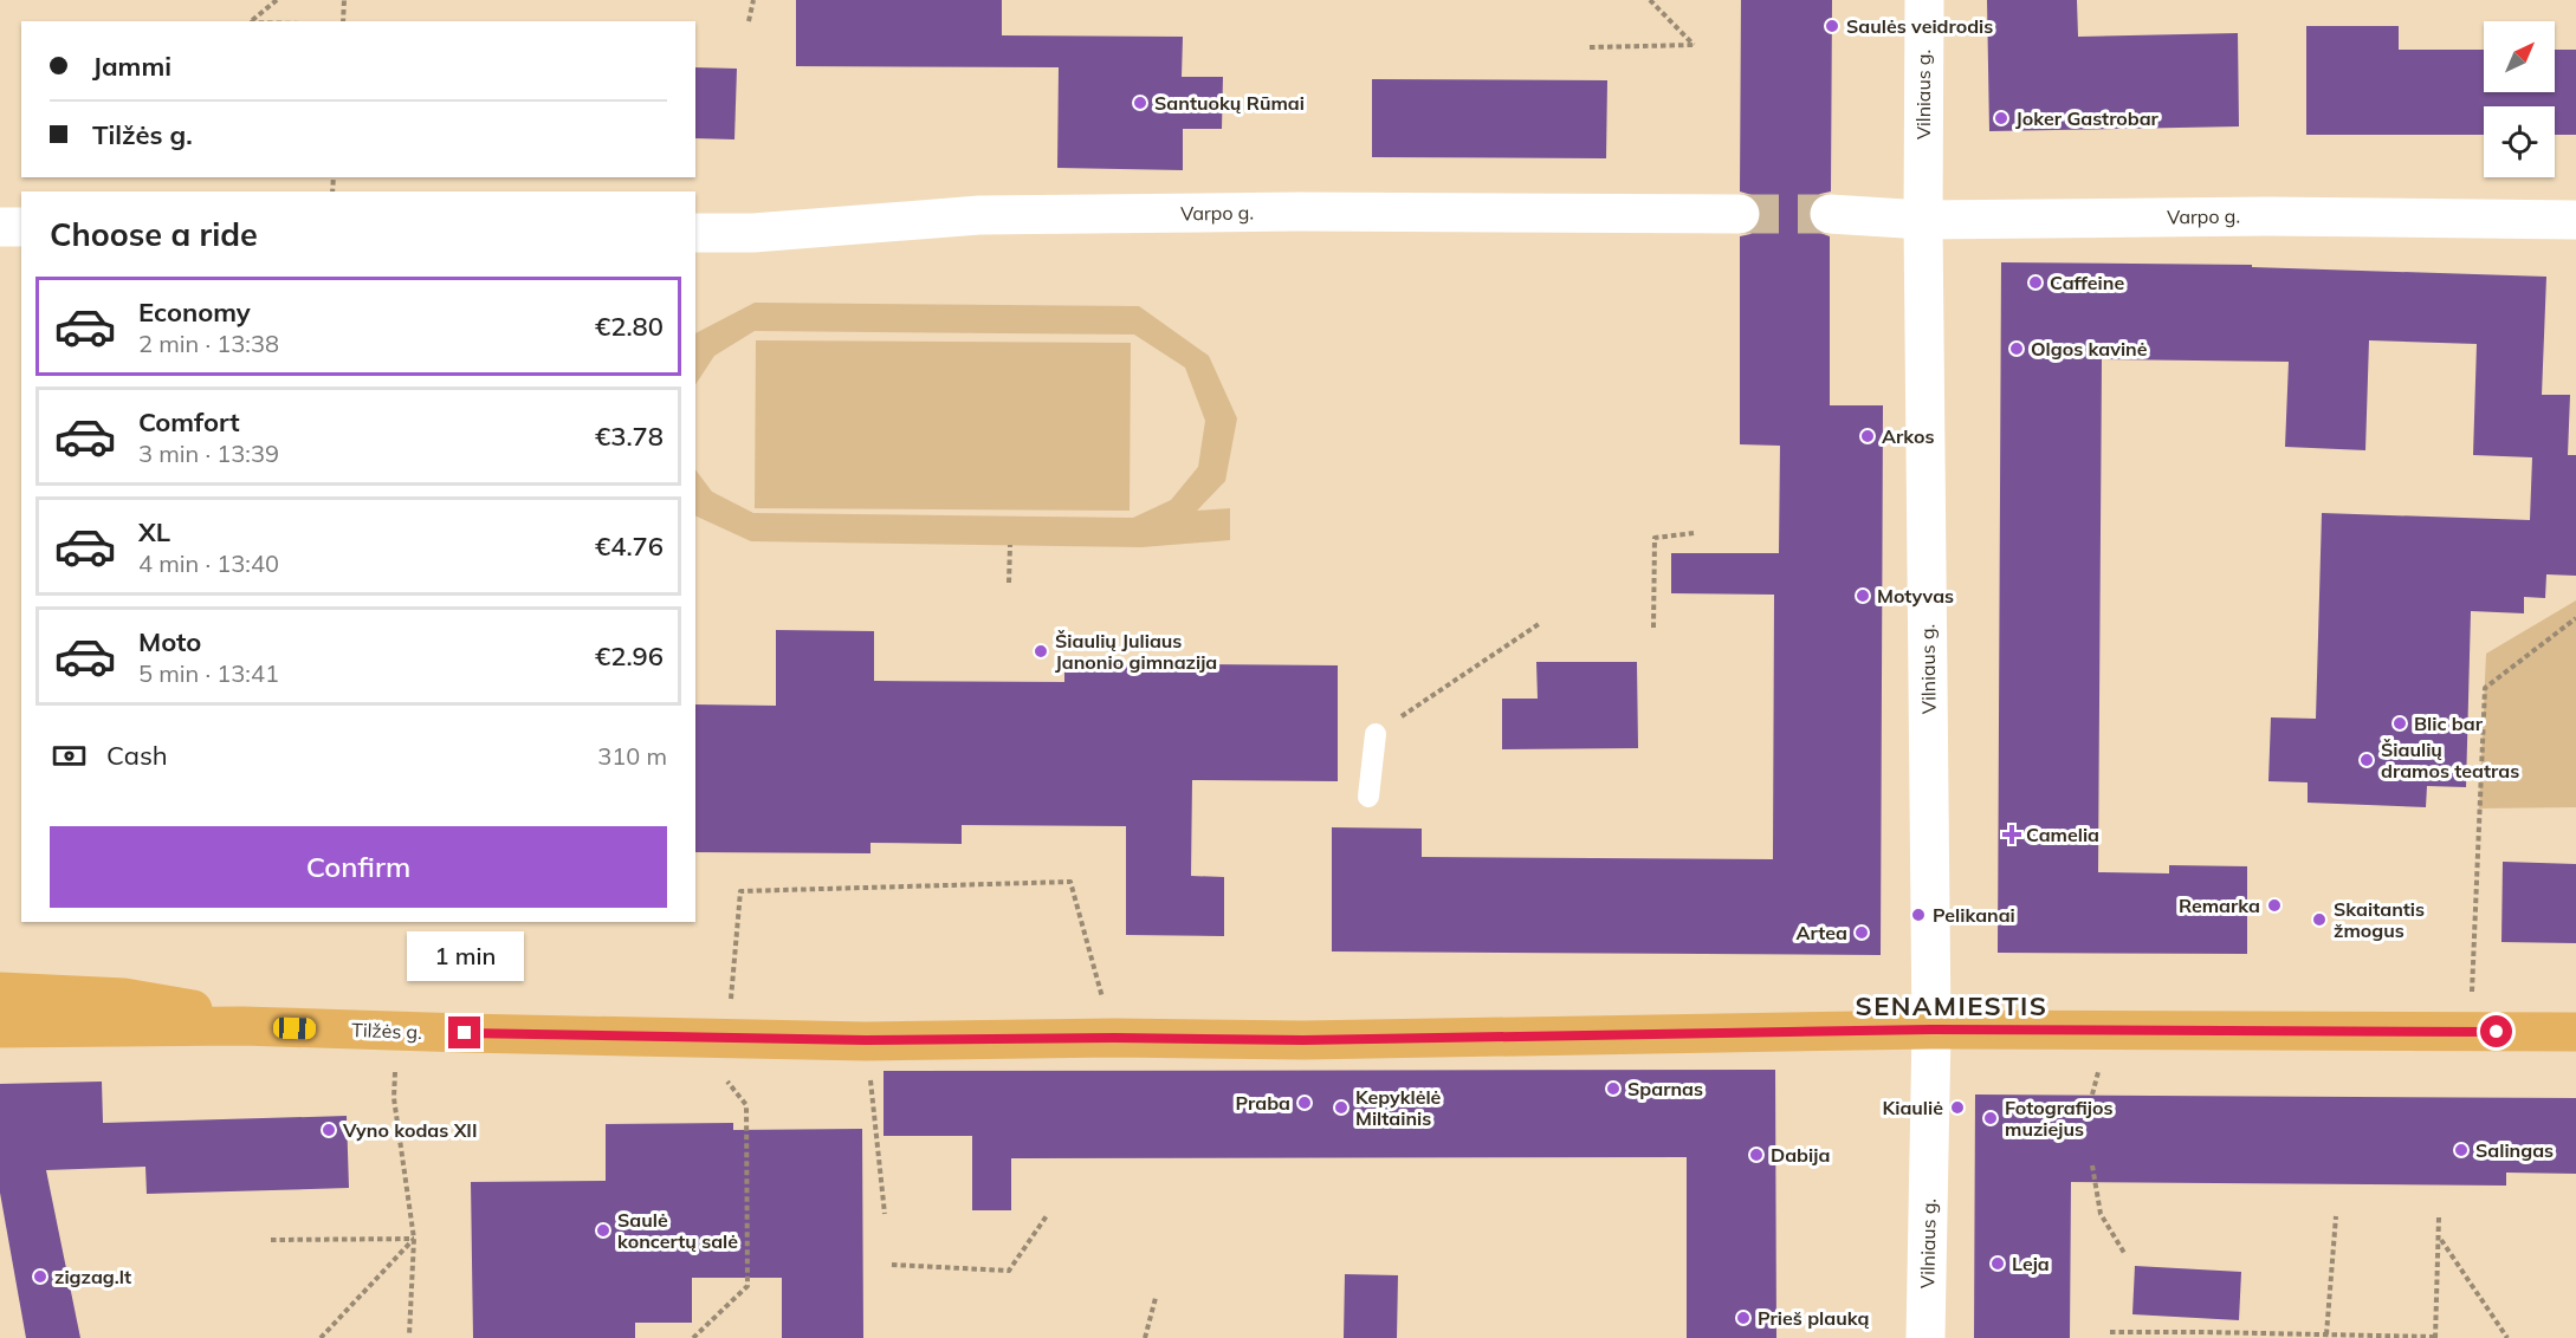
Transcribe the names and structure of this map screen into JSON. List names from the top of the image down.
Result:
{
  "streets": {
    "highway": ["Tilžės g."],
    "street": ["Vilniaus g.", "Varpo g."]
  },
  "crossings": [
    ["Vilniaus g.", "Varpo g."],
    ["Vilniaus g.", "Tilžės g."]
  ],
  "districts": ["SENAMIESTIS"],
  "places": {
    "other": [
      "Saulės veidrodis",
      "Santuokų Rūmai",
      "Joker Gastrobar",
      "Caffeine",
      "Olgos kavinė",
      "Arkos",
      "Motyvas",
      "Šiaulių Juliaus Janonio gimnazija",
      "Blic bar",
      "Šiaulių dramos teatras",
      "Remarka",
      "Pelikanai",
      "Skaitantis žmogus",
      "Artea",
      "Sparnas",
      "Praba",
      "Kepyklėlė Miltainis",
      "Kiauliė",
      "Fotografijos muziejus",
      "Vyno kodas XII",
      "Salingas",
      "Dabija",
      "Saulė koncertų salė",
      "Leja",
      "zigzag.lt",
      "Prieš plauką"
    ],
    "health": ["Camelia"]
  },
  "north": "top right",
  "page": {
    "banner": ["Jammi", "Tilžės g."],
    "heading": "Choose a ride",
    "list": [
      {
        "name": "Economy",
        "note": "2 min · 13:38",
        "value": "€2.80"
      },
      {
        "name": "Comfort",
        "note": "3 min · 13:39",
        "value": "€3.78"
      },
      {
        "name": "XL",
        "note": "4 min · 13:40",
        "value": "€4.76"
      },
      {
        "name": "Moto",
        "note": "5 min · 13:41",
        "value": "€2.96"
      }
    ],
    "pay": ["Cash", "310 m"],
    "buttons": "Confirm",
    "bubble": "1 min"
  }
}
